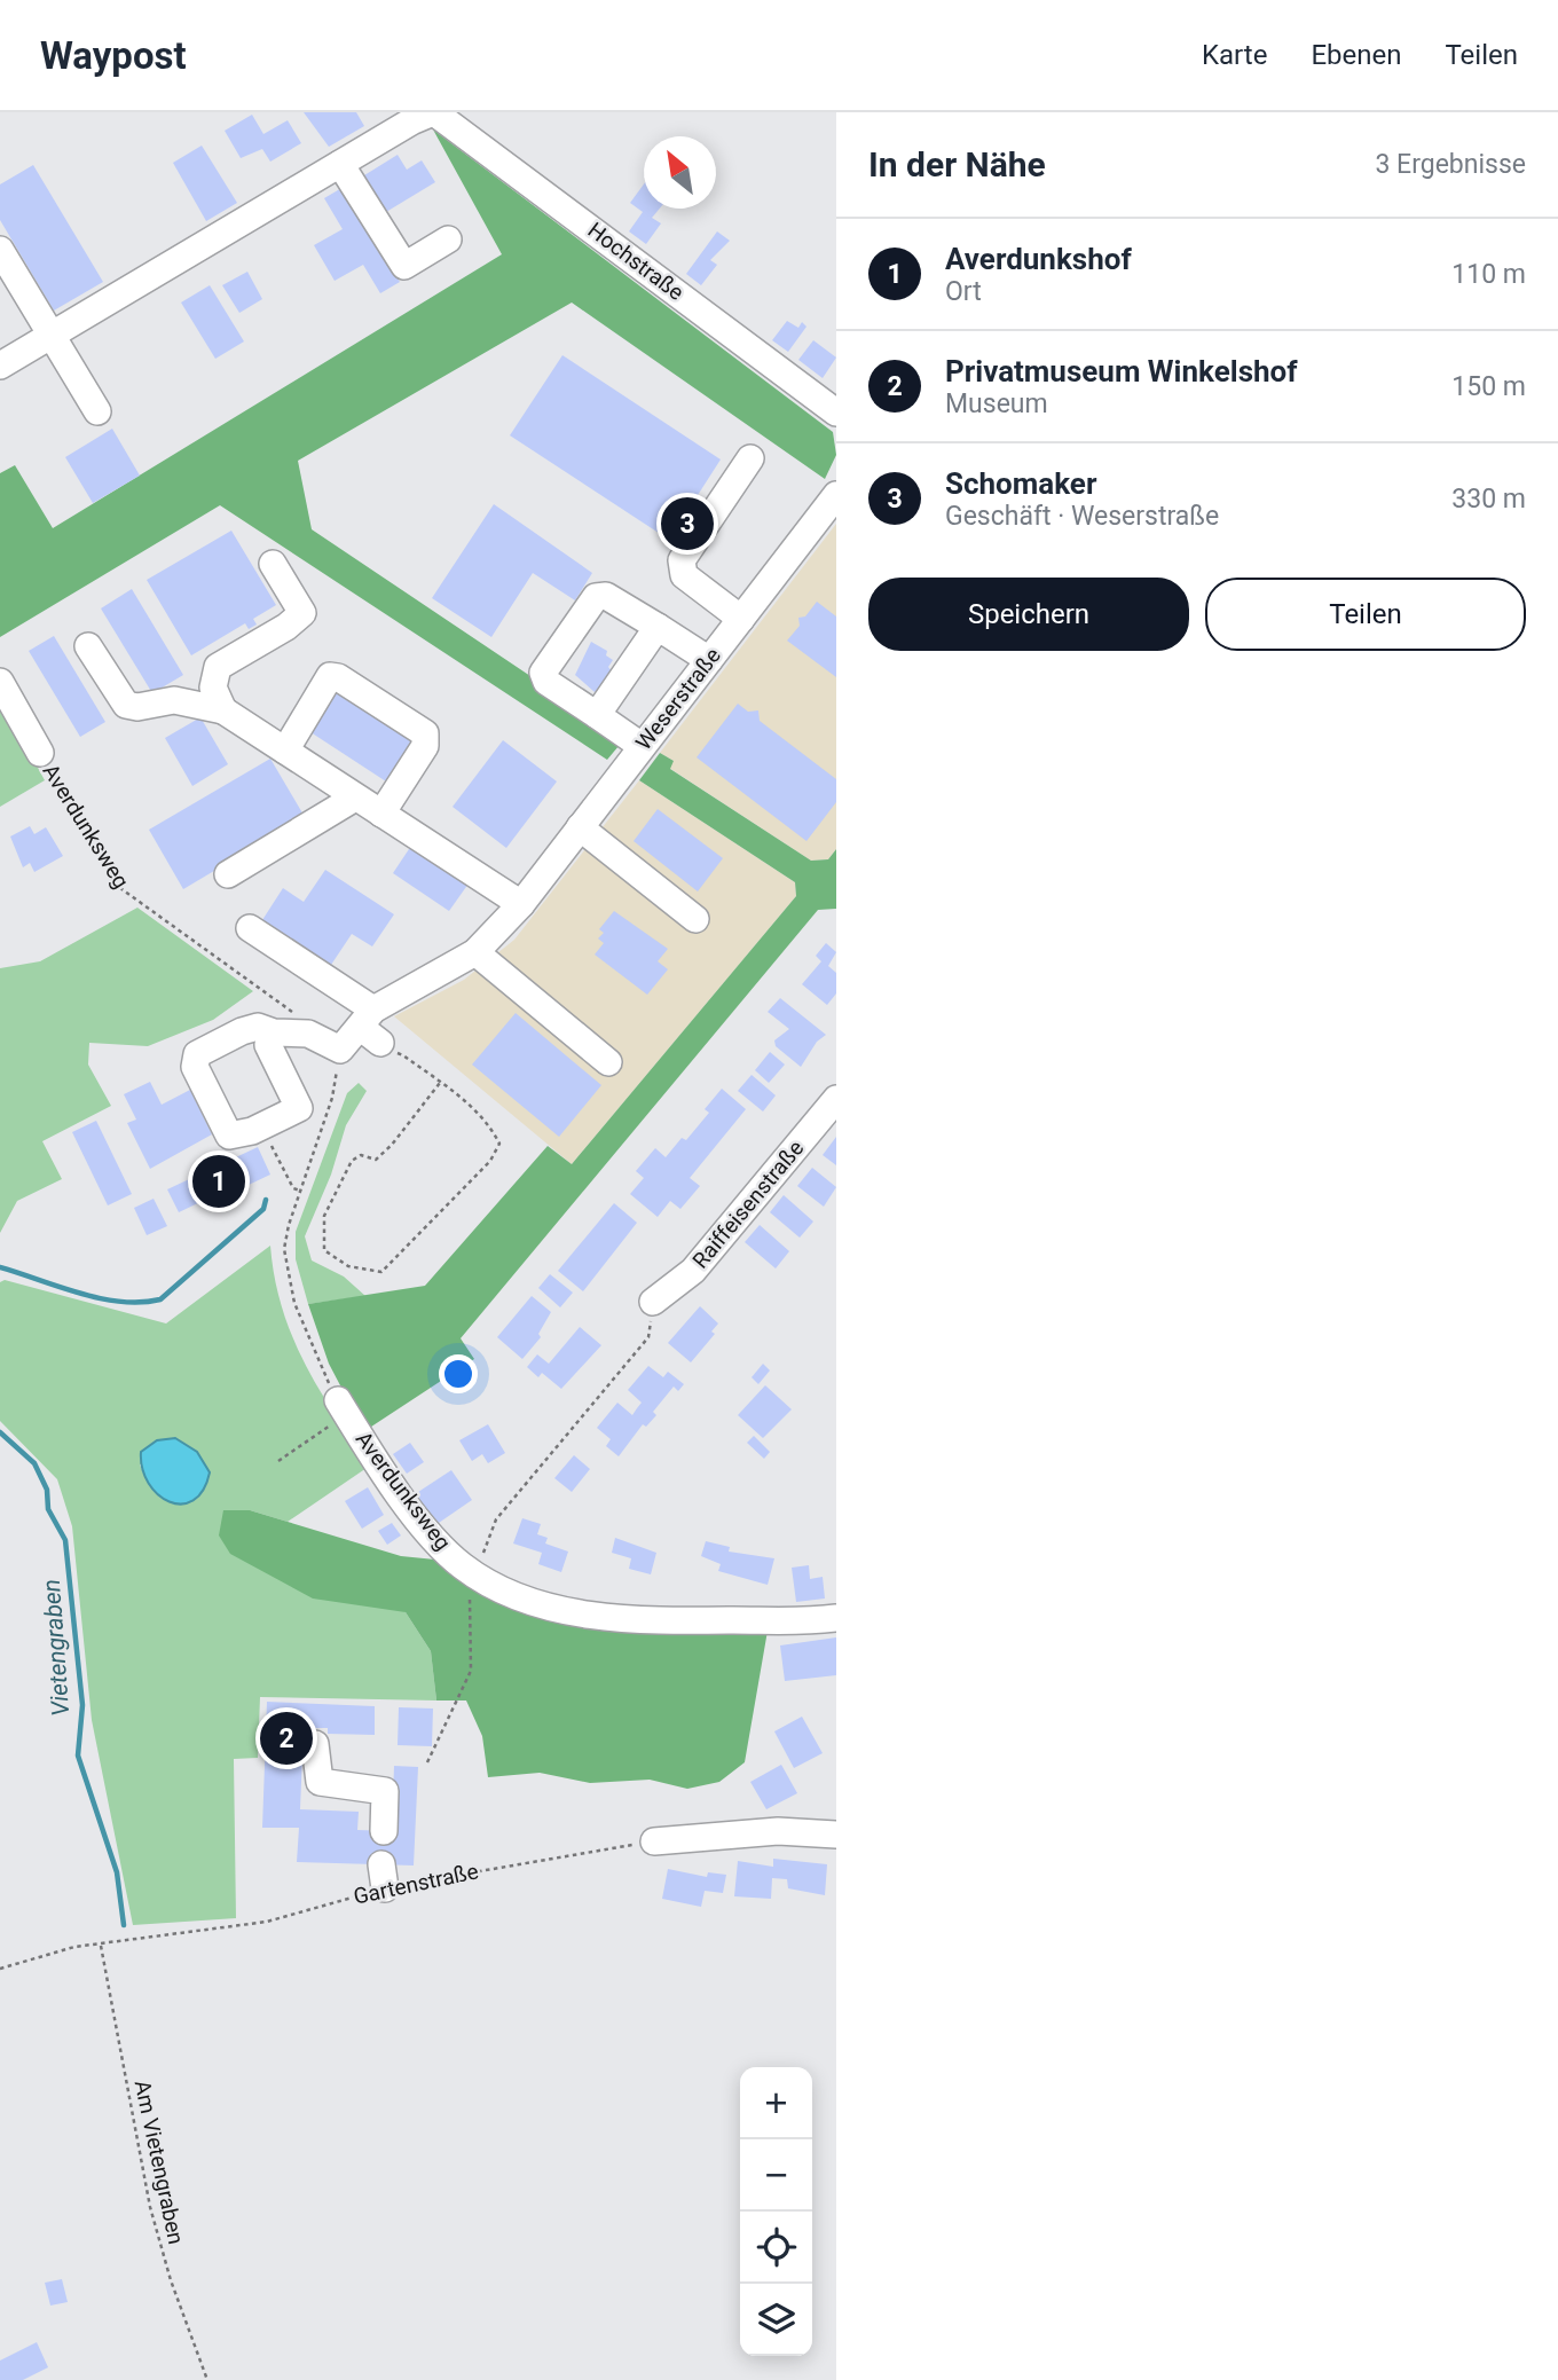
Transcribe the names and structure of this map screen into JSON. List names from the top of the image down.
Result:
{
  "streets": {
    "street": [
      "Hochstraße",
      "Weserstraße",
      "Averdunksweg",
      "Raiffeisenstraße"
    ],
    "path": ["Gartenstraße", "Am Vietengraben"]
  },
  "crossings": [
    ["Gartenstraße", "Am Vietengraben"]
  ],
  "water": ["Vietengraben"],
  "north": "top left",
  "page": {
    "header": "Waypost",
    "nav": ["Karte", "Ebenen", "Teilen"],
    "heading": ["In der Nähe", "3 Ergebnisse"],
    "list": [
      {
        "mark": "1",
        "name": "Averdunkshof",
        "note": "Ort",
        "value": "110 m"
      },
      {
        "mark": "2",
        "name": "Privatmuseum Winkelshof",
        "note": "Museum",
        "value": "150 m"
      },
      {
        "mark": "3",
        "name": "Schomaker",
        "note": "Geschäft · Weserstraße",
        "value": "330 m"
      }
    ],
    "pins": ["3", "1", "2"],
    "buttons": ["Speichern", "Teilen"],
    "map_buttons": ["+", "−"]
  }
}
